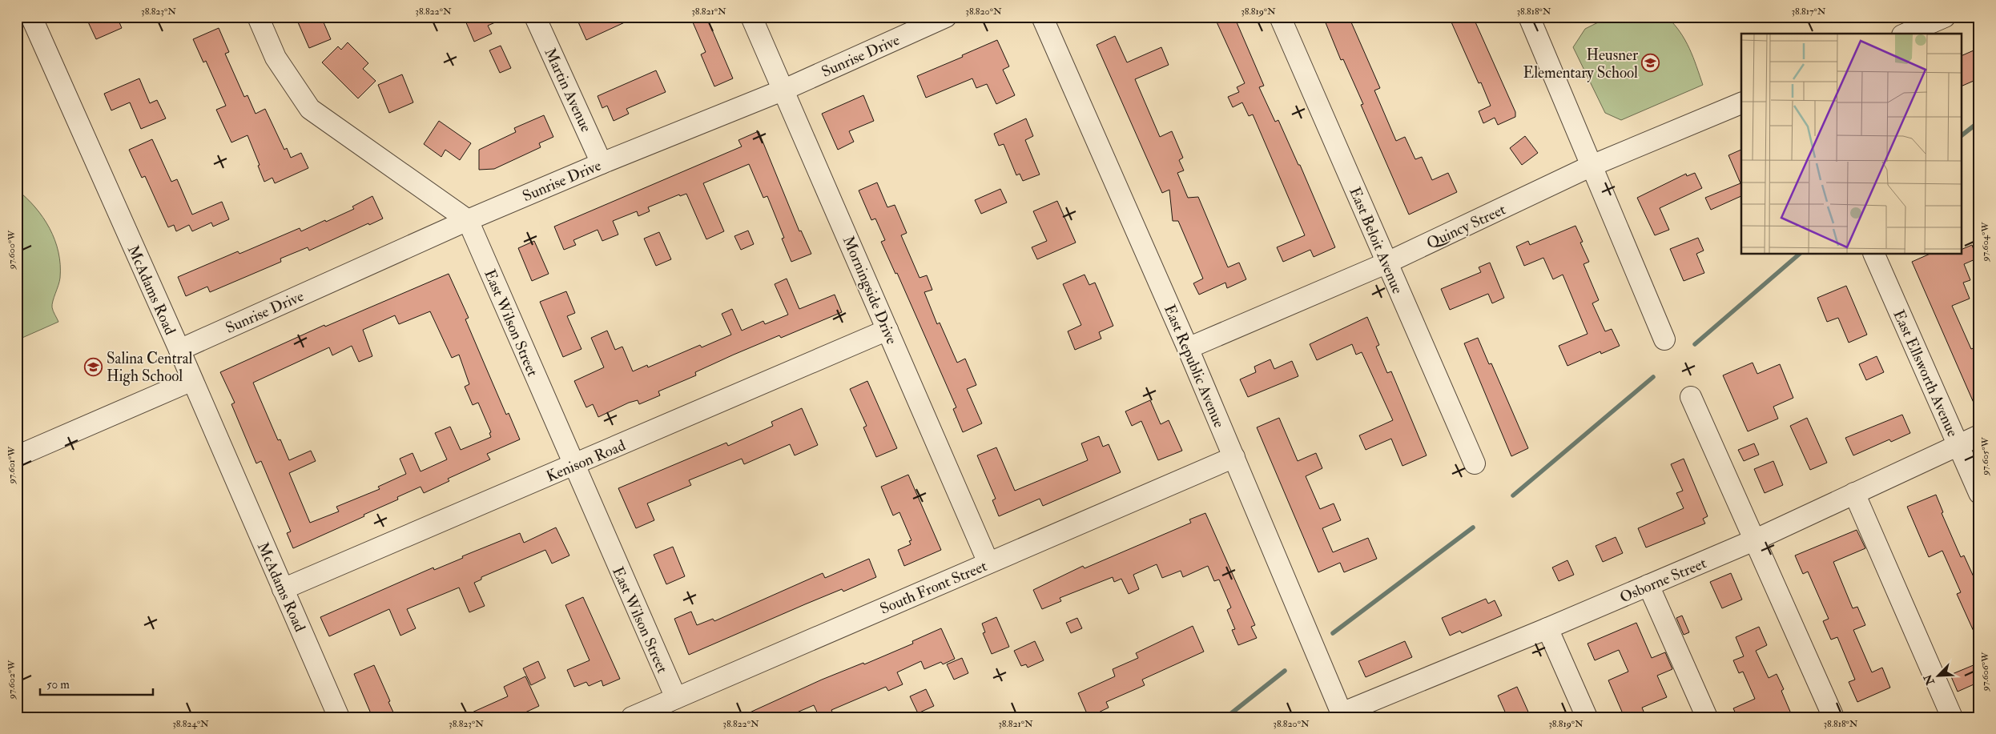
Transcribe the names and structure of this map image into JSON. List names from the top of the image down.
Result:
{
  "streets": {
    "street": [
      "Sunrise Drive",
      "Martin Avenue",
      "Quincy Street",
      "East Beloit Avenue",
      "McAdams Road",
      "Morningside Drive",
      "East Wilson Street",
      "East Republic Avenue",
      "East Ellsworth Avenue",
      "Kenison Road",
      "Osborne Street",
      "South Front Street"
    ]
  },
  "crossings": [
    ["Sunrise Drive", "Martin Avenue"],
    ["Sunrise Drive", "McAdams Road"],
    ["Sunrise Drive", "Morningside Drive"],
    ["Sunrise Drive", "East Wilson Street"],
    ["Quincy Street", "East Beloit Avenue"],
    ["Quincy Street", "East Republic Avenue"],
    ["McAdams Road", "Kenison Road"],
    ["Morningside Drive", "Kenison Road"],
    ["Morningside Drive", "South Front Street"],
    ["East Wilson Street", "Kenison Road"],
    ["East Wilson Street", "South Front Street"],
    ["East Republic Avenue", "Osborne Street"],
    ["East Republic Avenue", "South Front Street"],
    ["East Ellsworth Avenue", "Osborne Street"]
  ],
  "places": {
    "school or university": ["Heusner Elementary School", "Salina Central High School"]
  },
  "scale_bar": "50 m",
  "north": "bottom left",
  "coordinates": [
    "38.823°N",
    "38.822°N",
    "38.821°N",
    "38.820°N",
    "38.819°N",
    "38.818°N",
    "38.817°N",
    "97.604°W",
    "97.600°W",
    "97.605°W",
    "97.601°W",
    "97.606°W",
    "97.602°W",
    "38.824°N"
  ]
}
